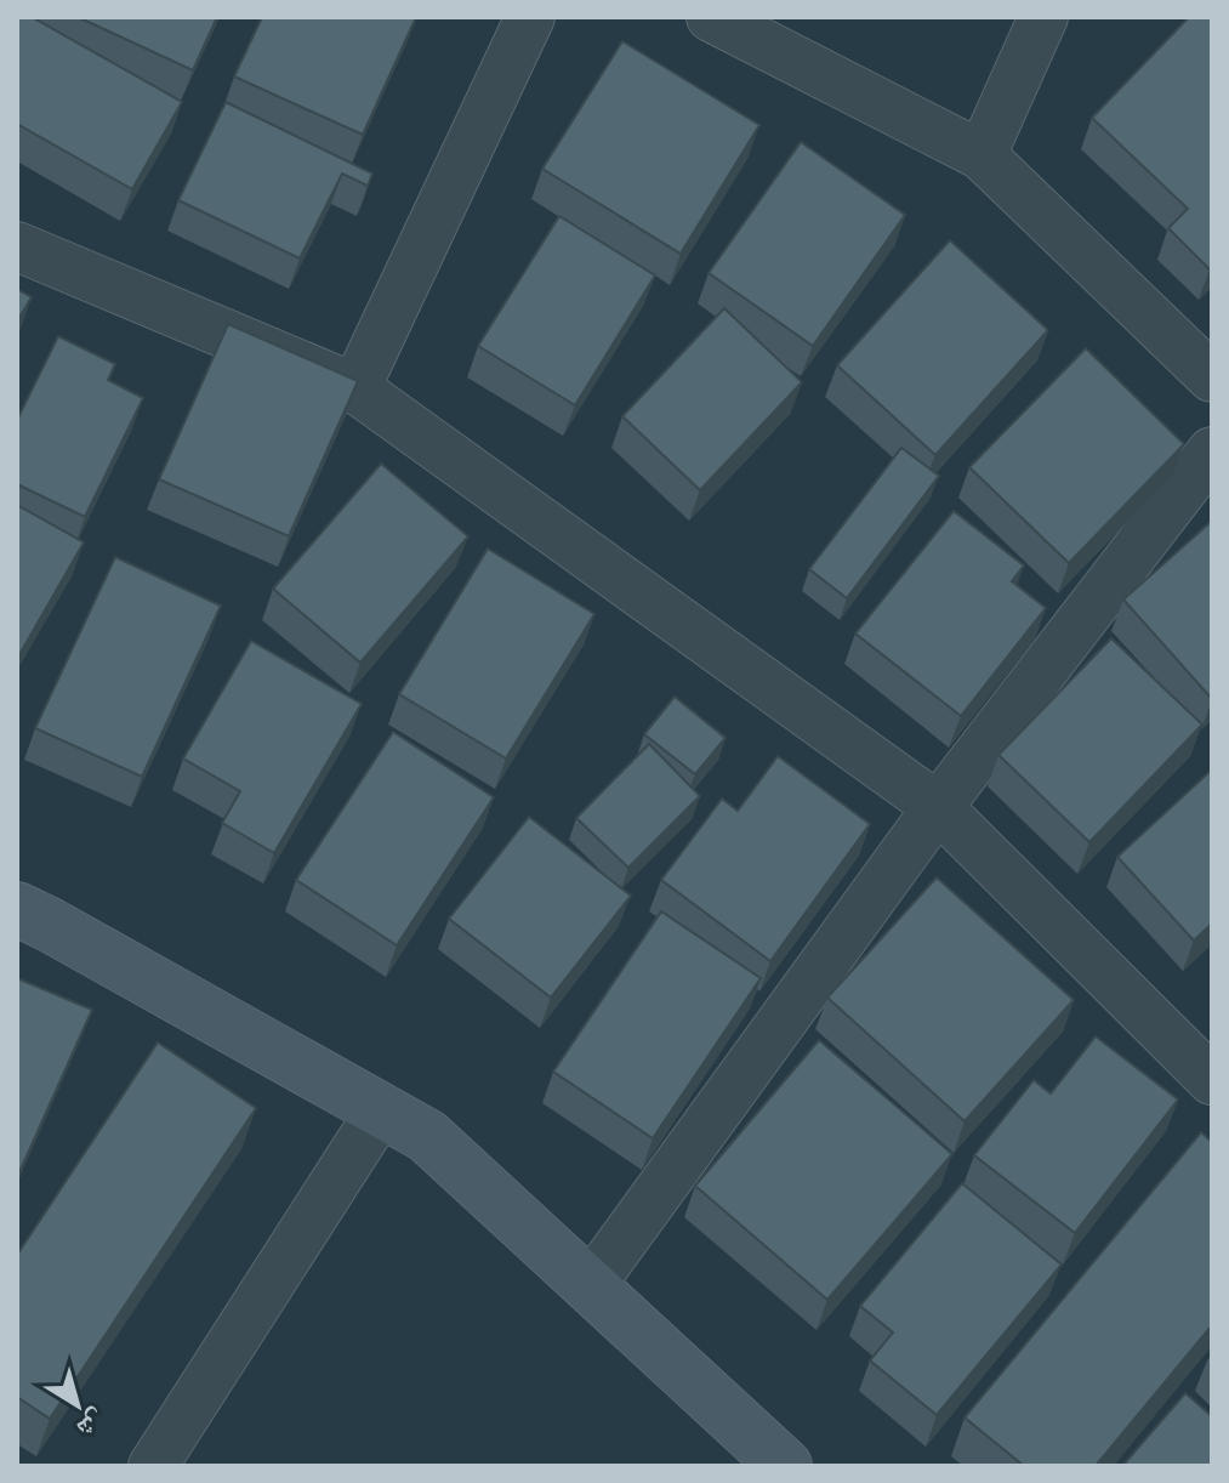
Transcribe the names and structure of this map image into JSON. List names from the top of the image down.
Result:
{
  "north": "bottom right"
}
